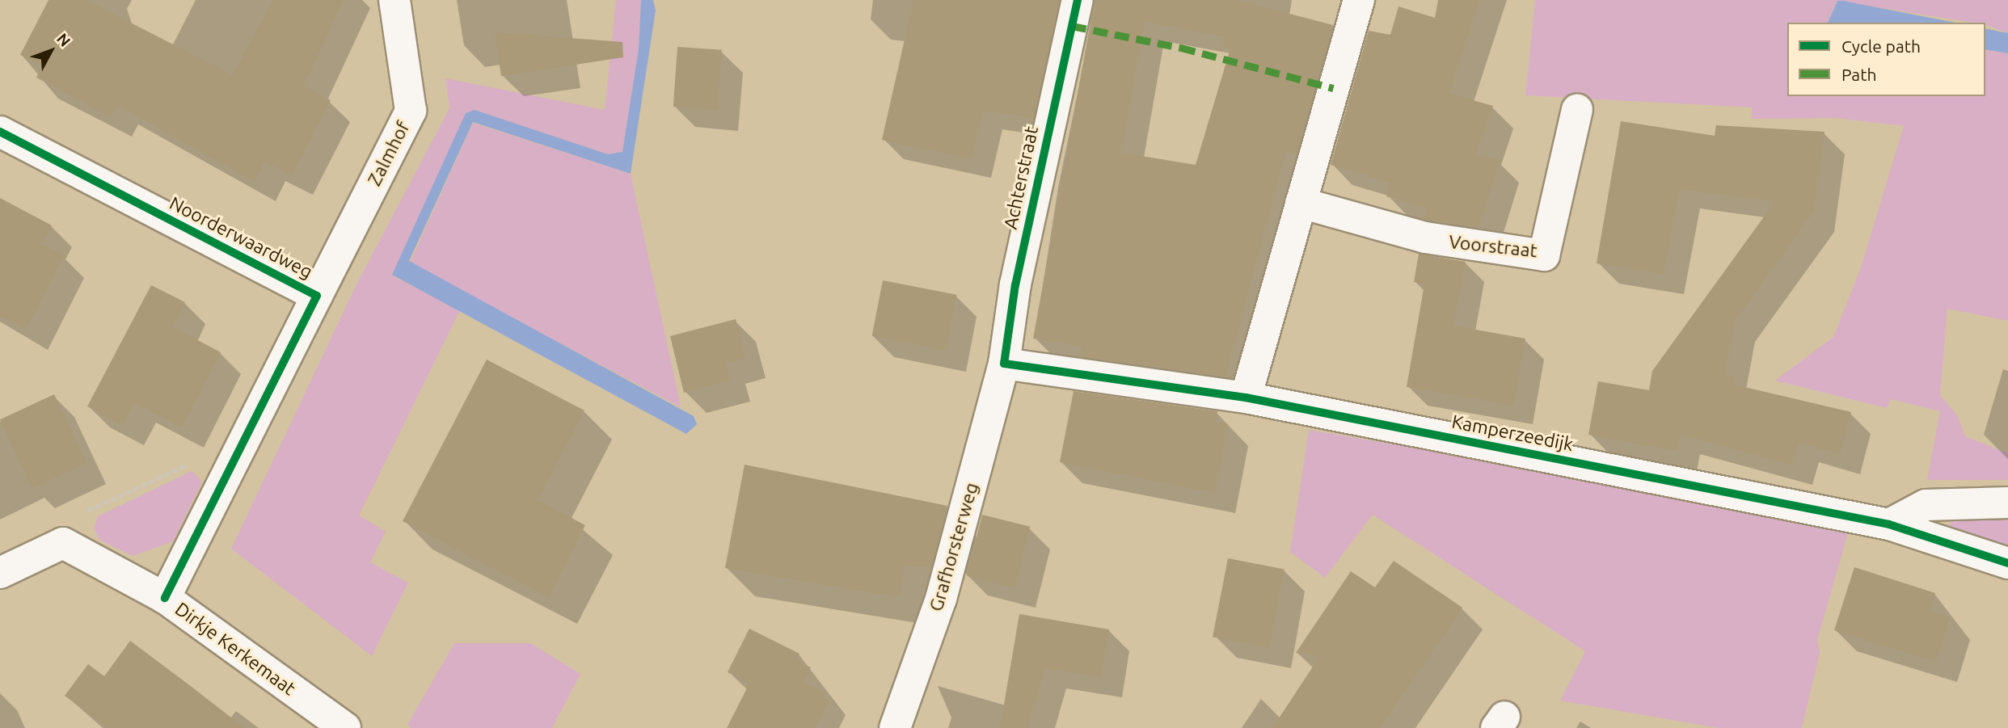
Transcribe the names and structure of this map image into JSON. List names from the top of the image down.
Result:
{
  "streets": {
    "street": [
      "Zalmhof",
      "Achterstraat",
      "Noorderwaardweg",
      "Voorstraat",
      "Kamperzeedijk",
      "Grafhorsterweg",
      "Dirkje Kerkemaat"
    ]
  },
  "crossings": [
    ["Zalmhof", "Noorderwaardweg"],
    ["Achterstraat", "Kamperzeedijk"],
    ["Achterstraat", "Grafhorsterweg"],
    ["Noorderwaardweg", "Dirkje Kerkemaat"],
    ["Kamperzeedijk", "Grafhorsterweg"]
  ],
  "legend": ["Cycle path", "Path"],
  "north": "top right"
}
